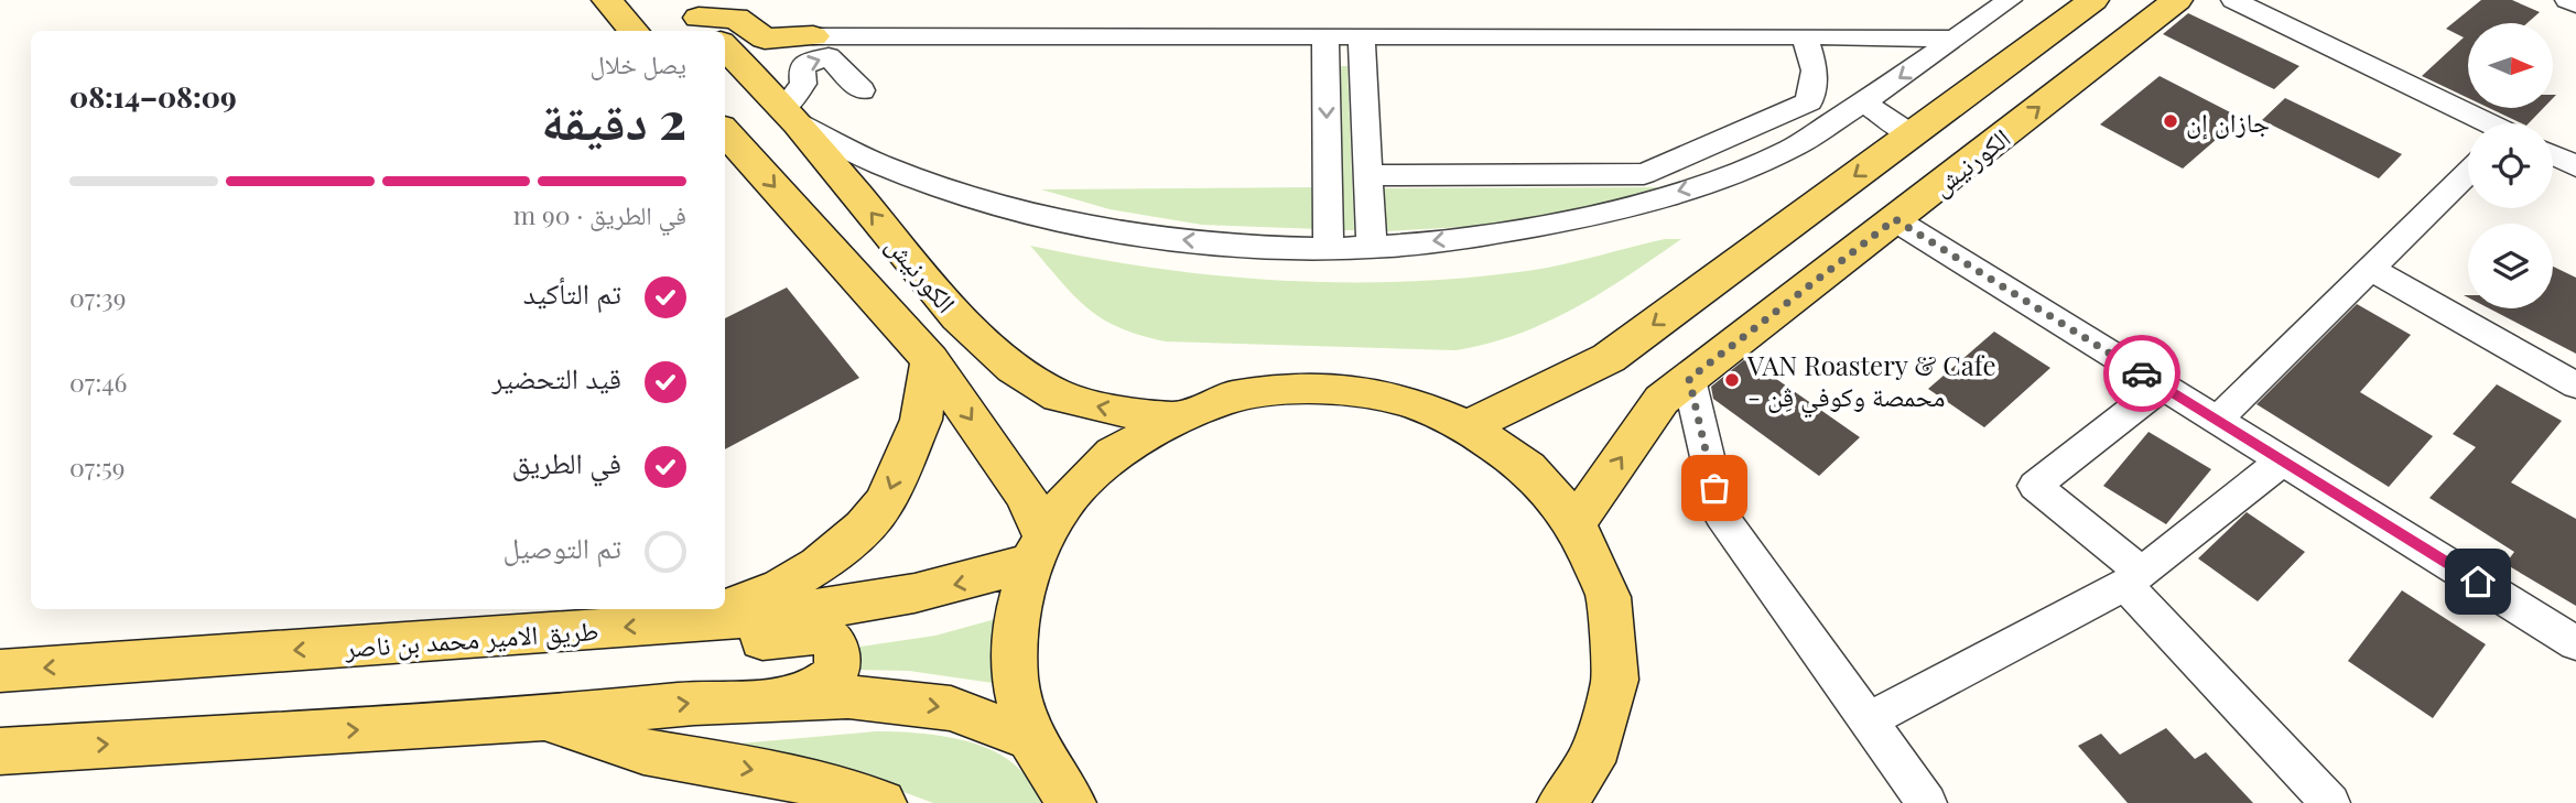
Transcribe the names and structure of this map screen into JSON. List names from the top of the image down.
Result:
{
  "streets": {
    "main road": ["الكورنيش", "طريق الامير محمد بن ناصر"]
  },
  "crossings": [
    ["الكورنيش", "طريق الامير محمد بن ناصر"]
  ],
  "places": ["جازان إن", "VAN Roastery & Cafe - محمصة وكوفي ڤِن"],
  "north": "right",
  "page": {
    "heading": ["2 دقيقة", "يصل خلال", "08:09–08:14"],
    "bar": "في الطريق · 90 m",
    "list": [
      ["تم التأكيد", "07:39"],
      ["قيد التحضير", "07:46"],
      ["في الطريق", "07:59"],
      "تم التوصيل"
    ]
  }
}
